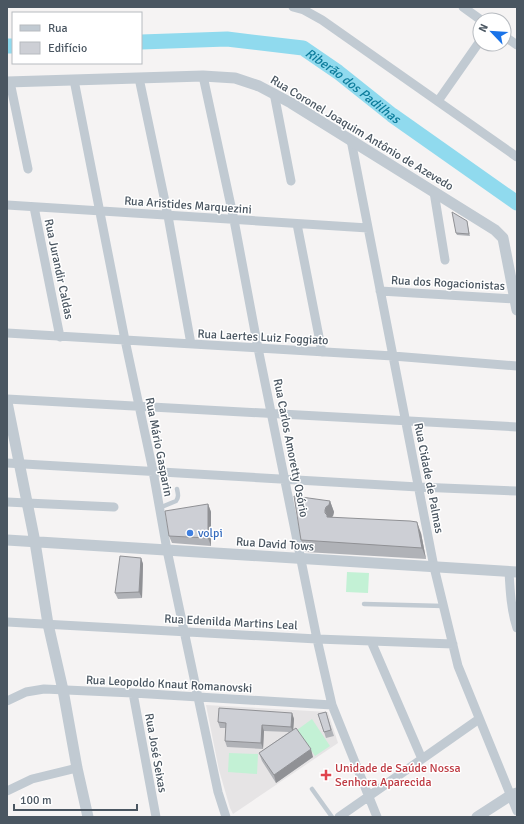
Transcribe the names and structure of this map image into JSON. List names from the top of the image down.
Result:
{
  "streets": {
    "street": [
      "Rua Coronel Joaquim Antônio de Azevedo",
      "Rua Aristides Marquezini",
      "Rua Jurandir Caldas",
      "Rua dos Rogacionistas",
      "Rua Laertes Luiz Foggiato",
      "Rua Mário Gasparin",
      "Rua Carlos Amoretty Osório",
      "Rua Cidade de Palmas",
      "Rua David Tows",
      "Rua Edenilda Martins Leal",
      "Rua Leopoldo Knaut Romanovski",
      "Rua José Seixas"
    ]
  },
  "crossings": [
    ["Rua Coronel Joaquim Antônio de Azevedo", "Rua dos Rogacionistas"],
    ["Rua Coronel Joaquim Antônio de Azevedo", "Rua Mário Gasparin"],
    ["Rua Coronel Joaquim Antônio de Azevedo", "Rua Carlos Amoretty Osório"],
    ["Rua Coronel Joaquim Antônio de Azevedo", "Rua Cidade de Palmas"],
    ["Rua Aristides Marquezini", "Rua Jurandir Caldas"],
    ["Rua Aristides Marquezini", "Rua Mário Gasparin"],
    ["Rua Aristides Marquezini", "Rua Carlos Amoretty Osório"],
    ["Rua Aristides Marquezini", "Rua Cidade de Palmas"],
    ["Rua Jurandir Caldas", "Rua Laertes Luiz Foggiato"],
    ["Rua dos Rogacionistas", "Rua Cidade de Palmas"],
    ["Rua Laertes Luiz Foggiato", "Rua Mário Gasparin"],
    ["Rua Laertes Luiz Foggiato", "Rua Carlos Amoretty Osório"],
    ["Rua Laertes Luiz Foggiato", "Rua Cidade de Palmas"],
    ["Rua Mário Gasparin", "Rua David Tows"],
    ["Rua Mário Gasparin", "Rua Edenilda Martins Leal"],
    ["Rua Mário Gasparin", "Rua Leopoldo Knaut Romanovski"],
    ["Rua Carlos Amoretty Osório", "Rua David Tows"],
    ["Rua Carlos Amoretty Osório", "Rua Edenilda Martins Leal"],
    ["Rua Carlos Amoretty Osório", "Rua Leopoldo Knaut Romanovski"],
    ["Rua Cidade de Palmas", "Rua David Tows"],
    ["Rua Cidade de Palmas", "Rua Edenilda Martins Leal"],
    ["Rua Leopoldo Knaut Romanovski", "Rua José Seixas"]
  ],
  "water": ["Riberão dos Padilhas"],
  "places": {
    "other": ["volpi"],
    "health": ["Unidade de Saúde Nossa Senhora Aparecida"]
  },
  "legend": ["Rua", "Edifício"],
  "scale_bar": "100 m",
  "north": "top left"
}
